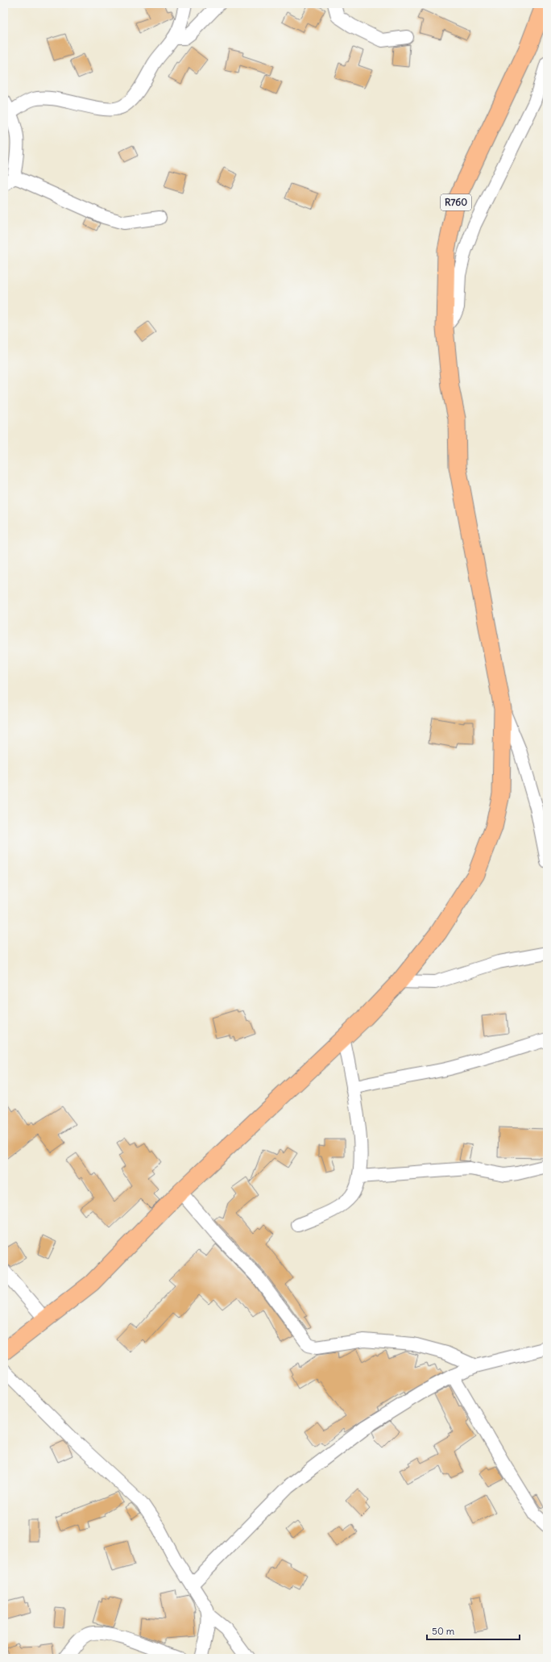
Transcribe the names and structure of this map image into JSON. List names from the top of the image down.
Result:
{
  "streets": {
    "main road": ["R760"]
  },
  "scale_bar": "50 m"
}
